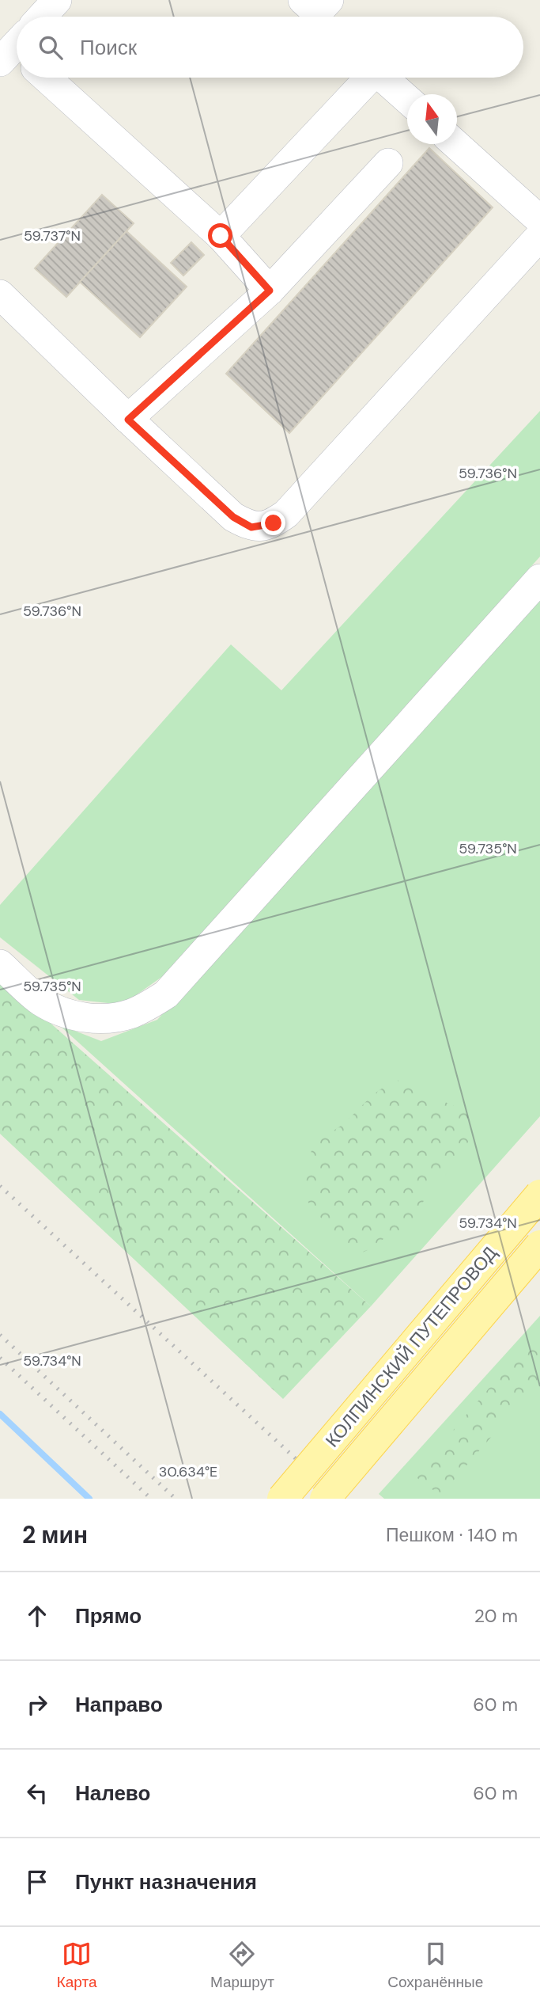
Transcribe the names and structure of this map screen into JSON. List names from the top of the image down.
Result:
{
  "streets": {
    "main road": ["КОЛПИНСКИЙ ПУТЕПРОВОД"]
  },
  "north": "top",
  "page": {
    "search": "Поиск",
    "heading": ["2 мин", "Пешком · 140 m"],
    "list": [
      ["Прямо", "20 m"],
      ["Направо", "60 m"],
      ["Налево", "60 m"],
      "Пункт назначения"
    ],
    "nav": ["Карта", "Маршрут", "Сохранённые"]
  },
  "coordinates": [
    "59.737°N",
    "59.736°N",
    "59.735°N",
    "59.734°N",
    "30.634°E"
  ]
}
